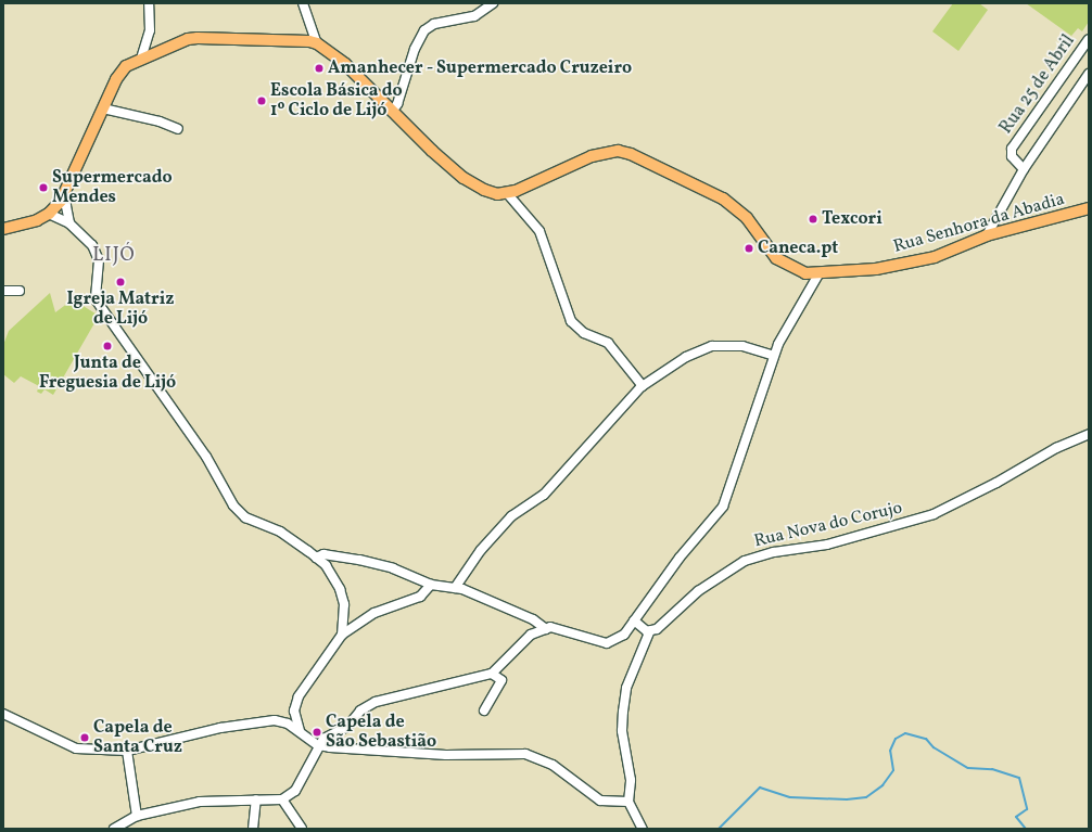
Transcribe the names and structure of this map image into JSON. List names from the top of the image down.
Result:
{
  "streets": {
    "main road": ["Rua Senhora da Abadia"],
    "street": ["Rua 25 de Abril", "Rua Nova do Corujo"]
  },
  "crossings": [
    ["Rua 25 de Abril", "Rua Senhora da Abadia"]
  ],
  "districts": ["LIJÓ"],
  "places": [
    "Amanhecer - Supermercado Cruzeiro",
    "Escola Básica do 1º Ciclo de Lijó",
    "Supermercado Mendes",
    "Texcori",
    "Caneca.pt",
    "Igreja Matriz de Lijó",
    "Junta de Freguesia de Lijó",
    "Capela de São Sebastião",
    "Capela de Santa Cruz"
  ]
}
